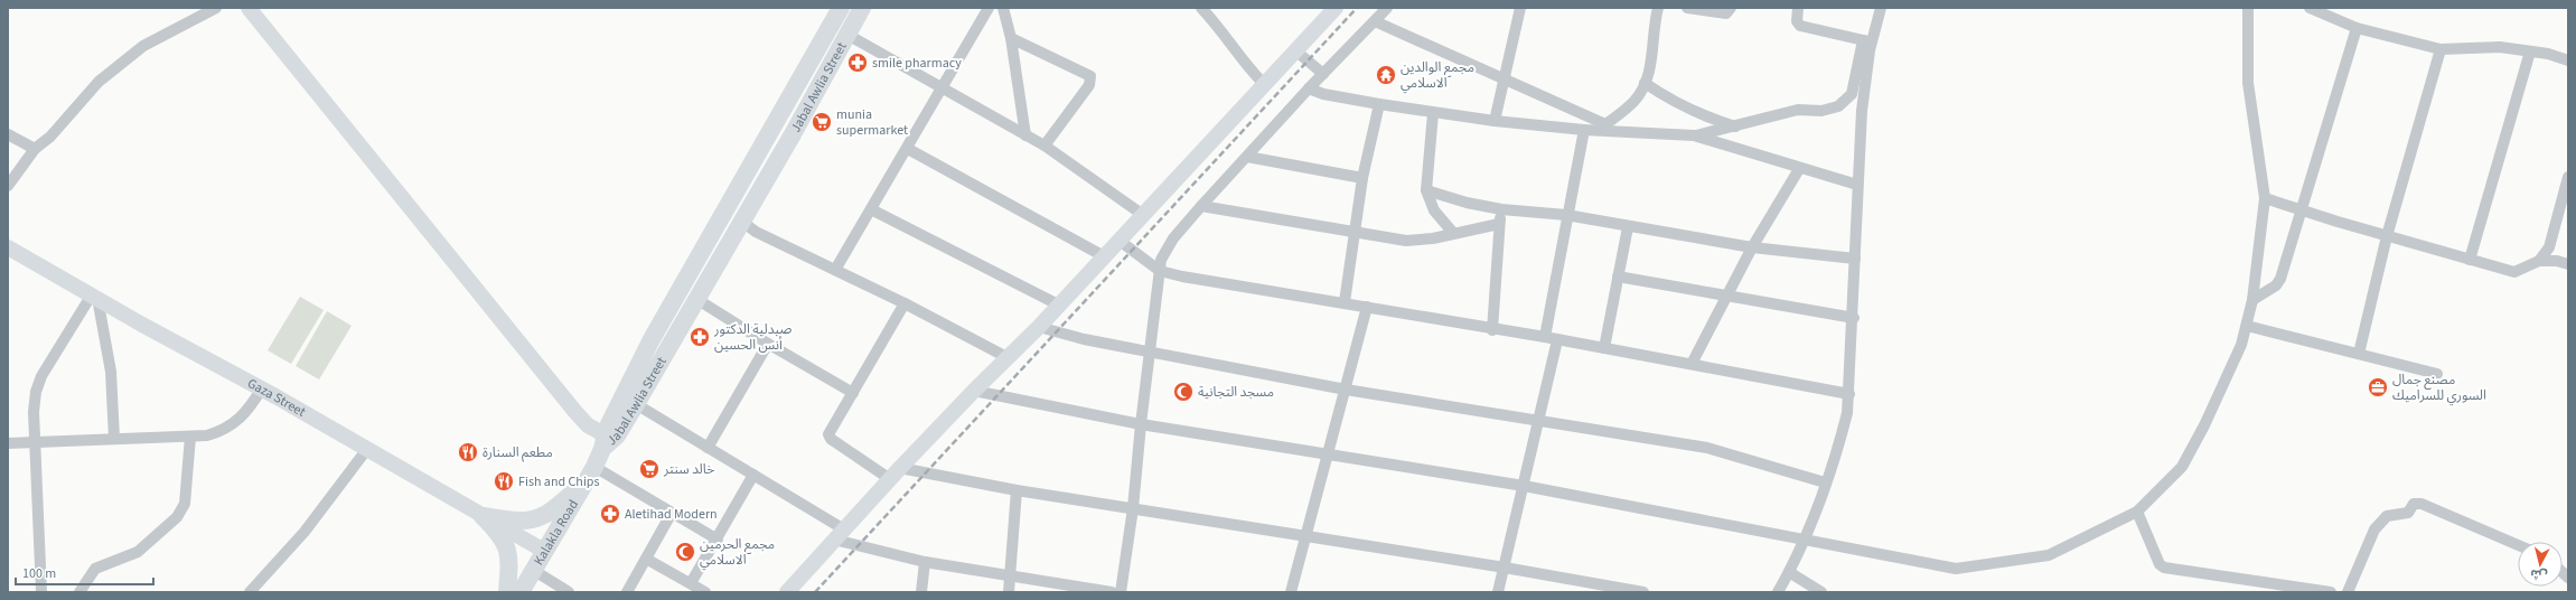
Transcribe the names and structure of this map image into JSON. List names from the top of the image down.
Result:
{
  "streets": {
    "main road": ["Jabal Awlia Street", "Kalakla Road"],
    "street": ["Gaza Street"]
  },
  "crossings": [
    ["Jabal Awlia Street", "Kalakla Road"],
    ["Gaza Street", "Kalakla Road"]
  ],
  "places": {
    "pharmacy": ["smile pharmacy", "صيدلية الدكتور أنس الحسين", "Aletihad Modern"],
    "temple": ["مجمع الوالدين الاسلامي"],
    "supermarket": ["munia supermarket", "خالد سنتر"],
    "office": ["مصنع جمال السوري للسراميك"],
    "mosque": ["مسجد التجانية", "مجمع الحرمين الاسلامي"],
    "restaurant": ["مطعم السنارة", "Fish and Chips"]
  },
  "scale_bar": "100 m",
  "north": "bottom"
}
